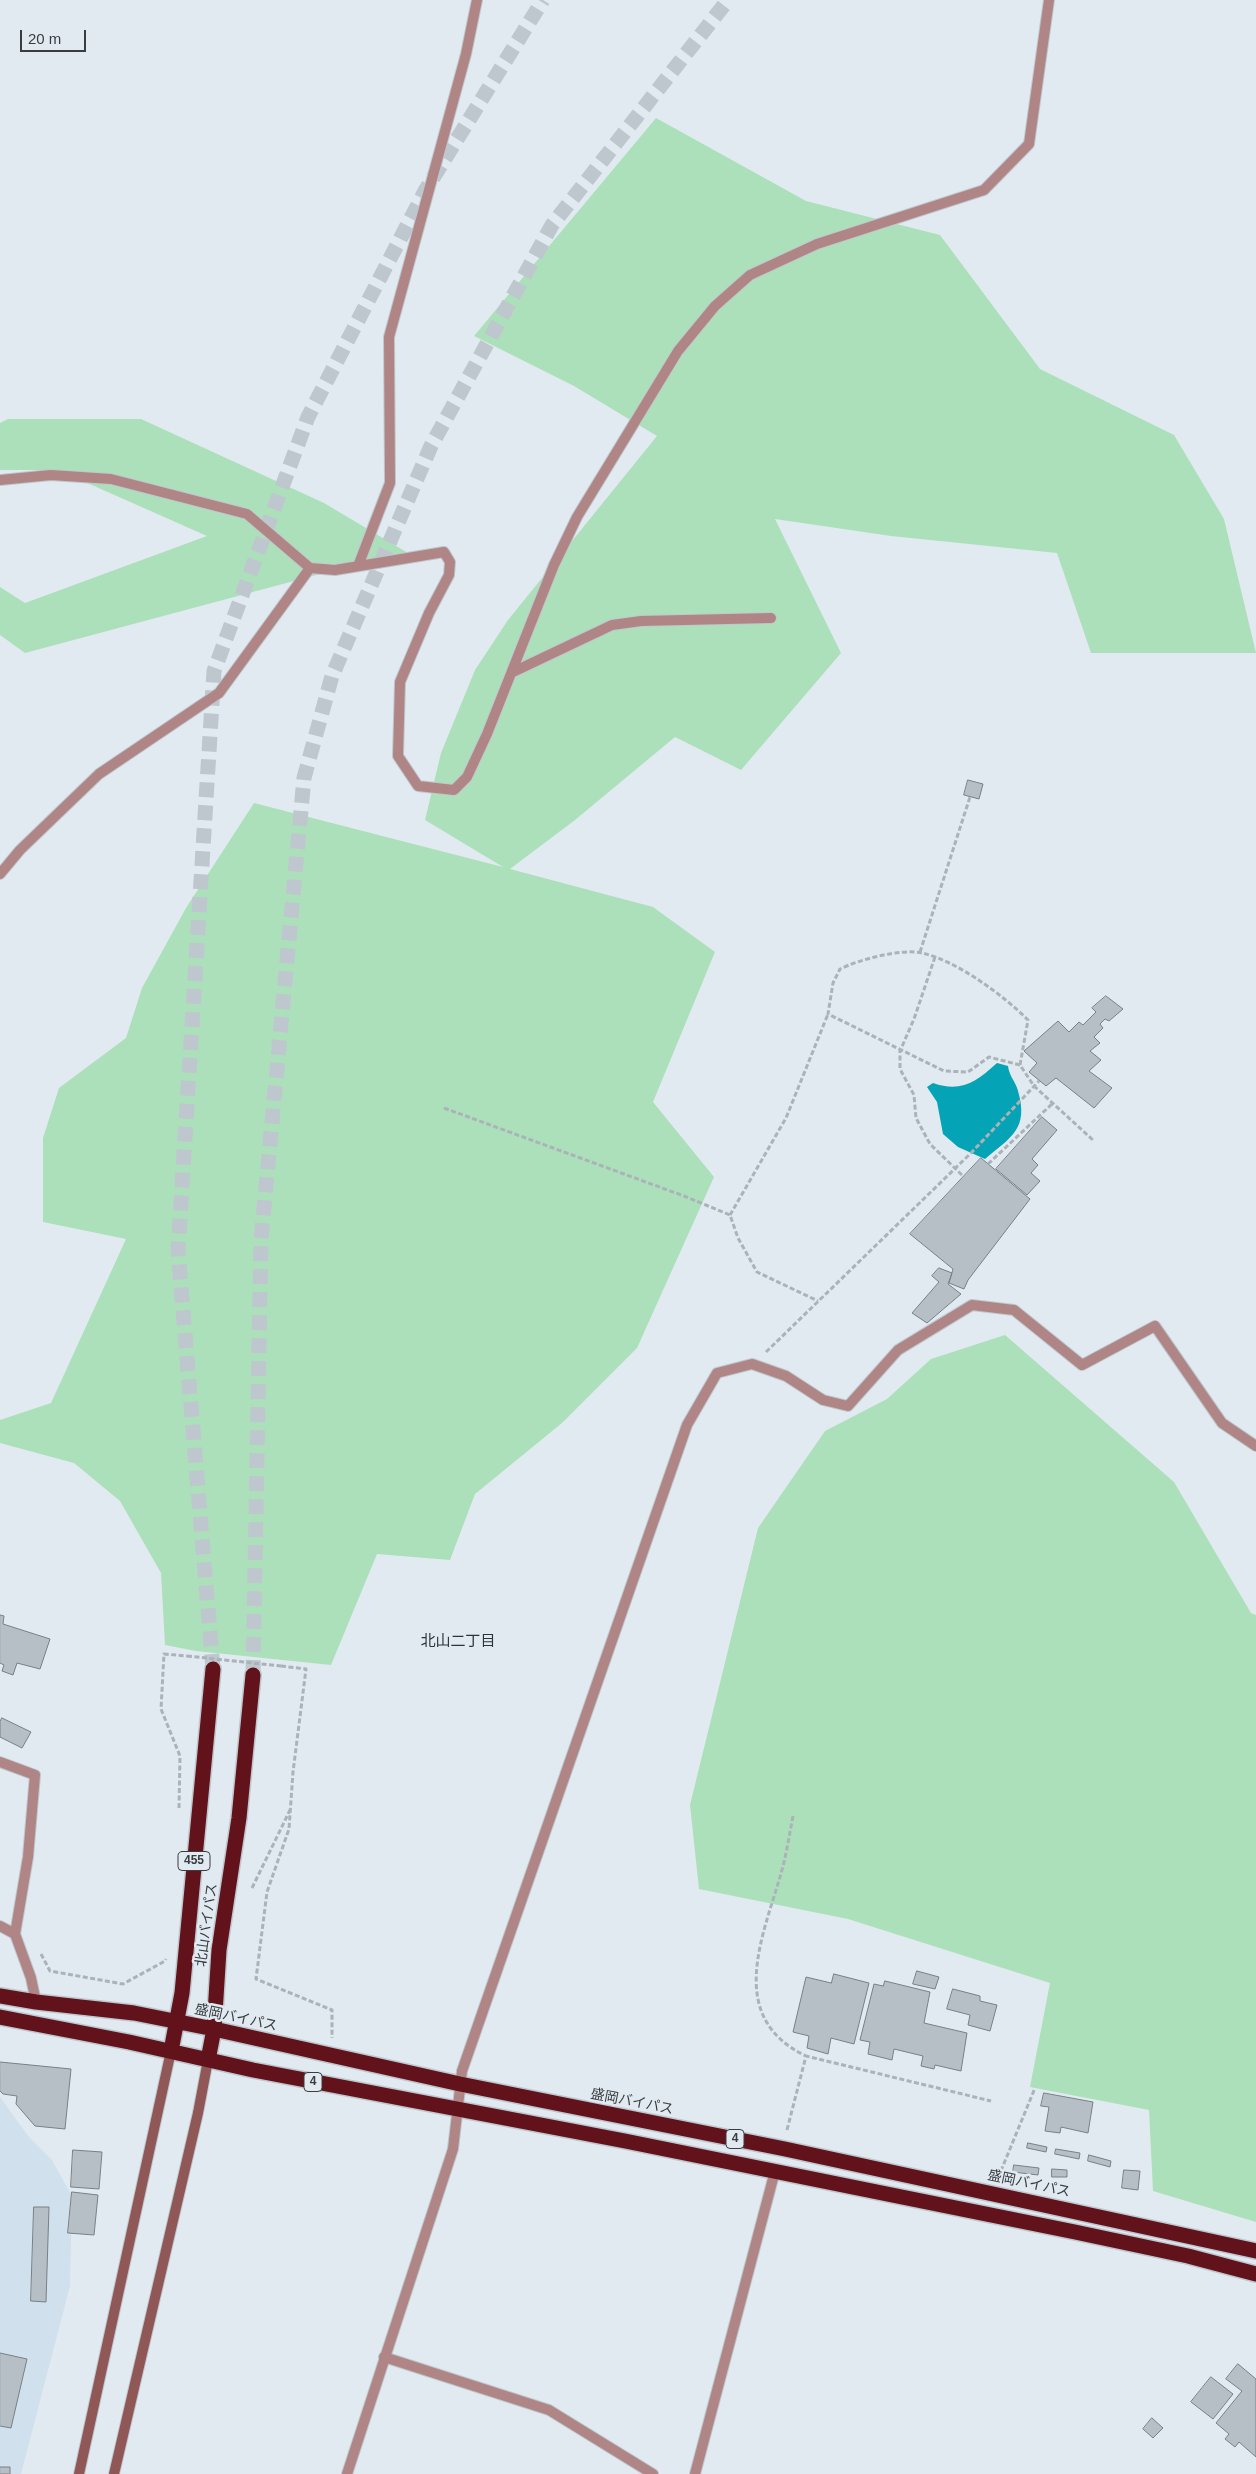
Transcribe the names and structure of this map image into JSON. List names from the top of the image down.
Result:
{
  "streets": {
    "highway": [
      "455",
      "北山バイパス",
      "盛岡バイパス",
      "4"
    ]
  },
  "crossings": [
    ["北山バイパス", "盛岡バイパス"],
    ["北山バイパス", "4"]
  ],
  "districts": ["北山二丁目"],
  "scale_bar": "20 m"
}
